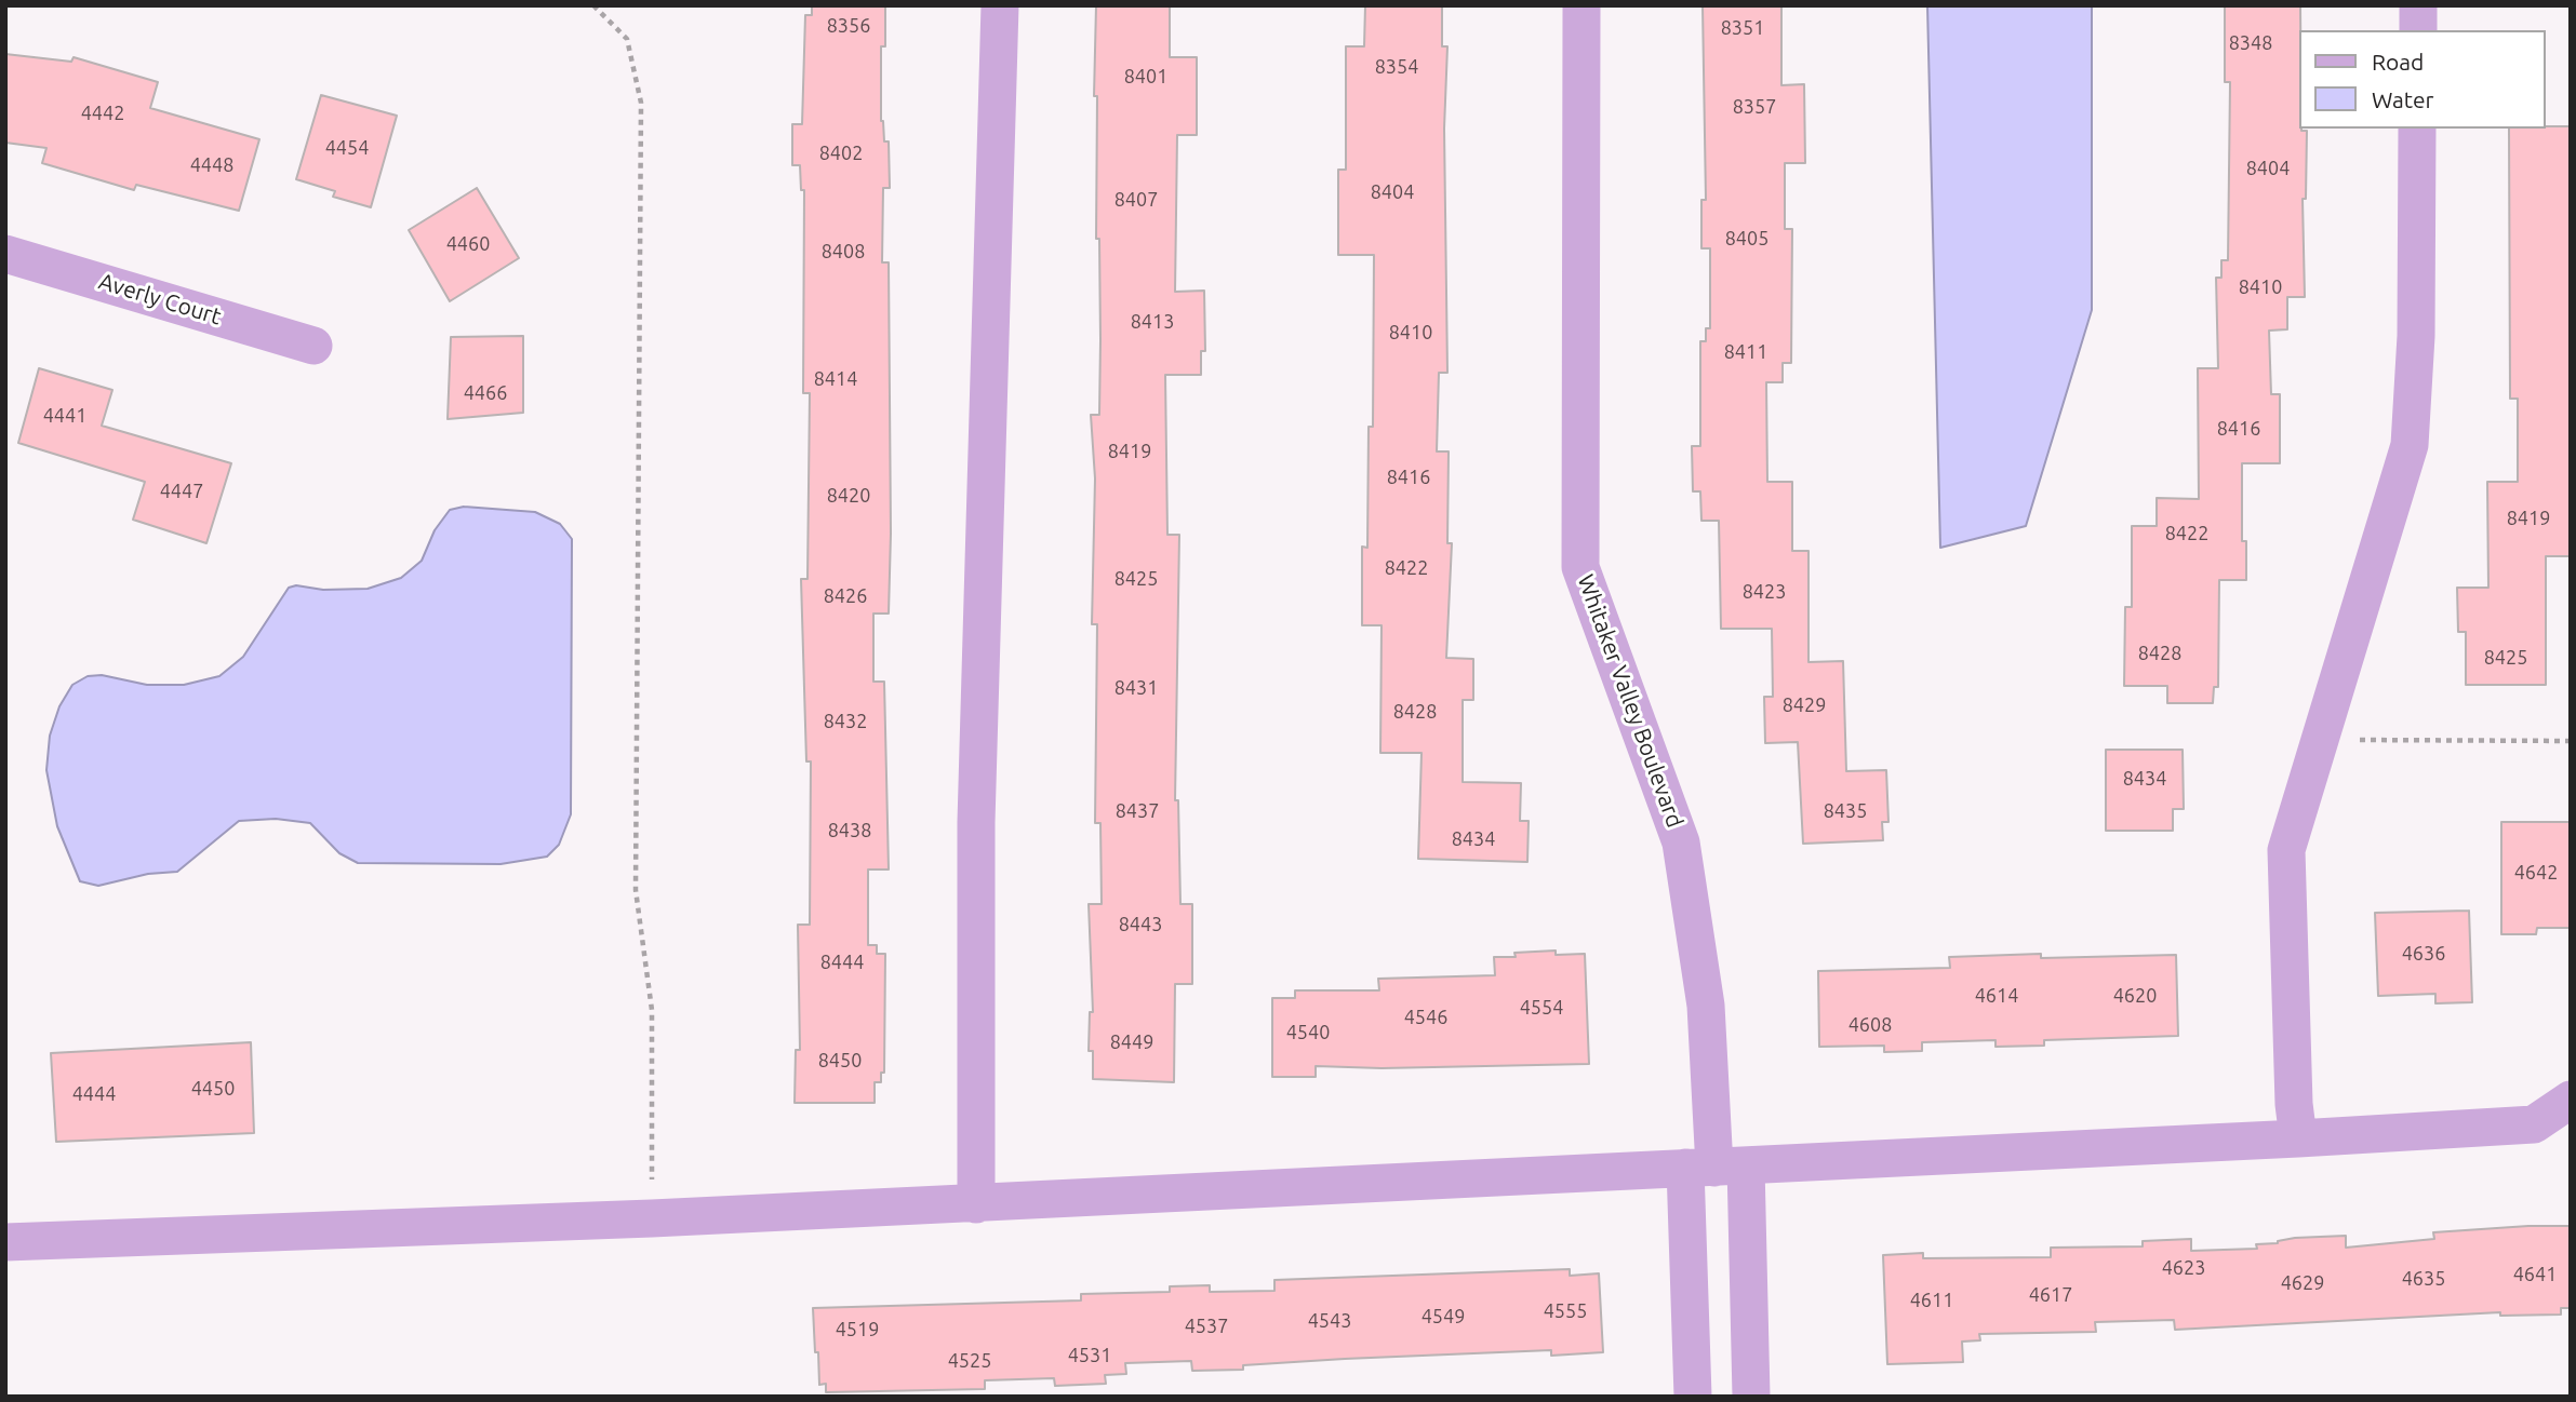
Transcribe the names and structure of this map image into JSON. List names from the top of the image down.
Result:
{
  "streets": {
    "street": ["Averly Court", "Whitaker Valley Boulevard"]
  },
  "house_numbers": [
    "8356",
    "8351",
    "8348",
    "8354",
    "8401",
    "8357",
    "4442",
    "4454",
    "8402",
    "4448",
    "8404",
    "8404",
    "8407",
    "8405",
    "4460",
    "8408",
    "8410",
    "8413",
    "8410",
    "8411",
    "8414",
    "4466",
    "4441",
    "8416",
    "8419",
    "8416",
    "4447",
    "8420",
    "8419",
    "8422",
    "8422",
    "8425",
    "8423",
    "8426",
    "8428",
    "8425",
    "8431",
    "8429",
    "8428",
    "8432",
    "8434",
    "8437",
    "8435",
    "8438",
    "8434",
    "4642",
    "8443",
    "4636",
    "8444",
    "4614",
    "4620",
    "4554",
    "4546",
    "4608",
    "4540",
    "8449",
    "8450",
    "4450",
    "4444",
    "4623",
    "4641",
    "4635",
    "4629",
    "4617",
    "4611",
    "4555",
    "4549",
    "4543",
    "4537",
    "4519",
    "4531",
    "4525"
  ],
  "legend": ["Road", "Water"]
}
